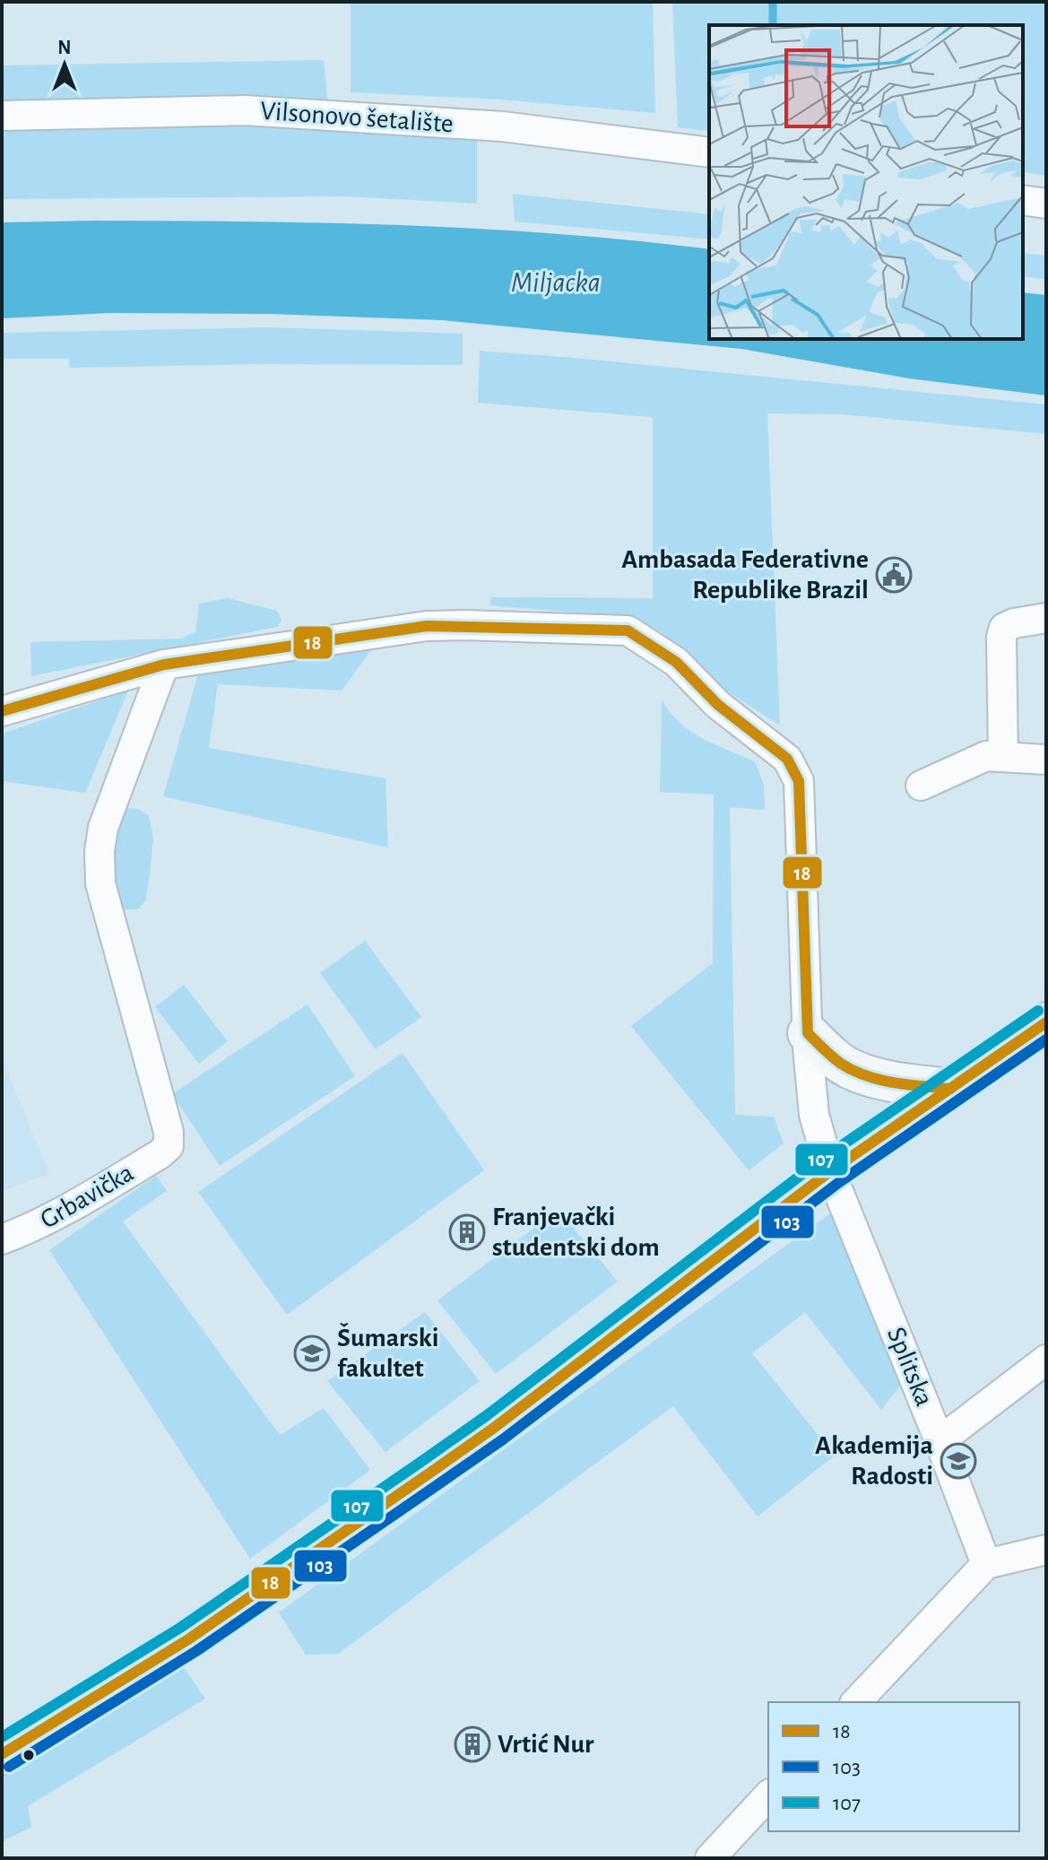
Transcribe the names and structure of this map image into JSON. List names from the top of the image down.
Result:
{
  "streets": {
    "street": ["Vilsonovo šetalište", "Grbavička", "Splitska"]
  },
  "water": ["Miljacka"],
  "places": {
    "public building": ["Ambasada Federativne Republike Brazil"],
    "building": ["Franjevački studentski dom", "Vrtić Nur"],
    "school or university": ["Šumarski fakultet", "Akademija Radosti"]
  },
  "lines": ["transit line 18", "transit line 107", "transit line 103"],
  "legend": ["18", "103", "107"],
  "north": "top"
}
